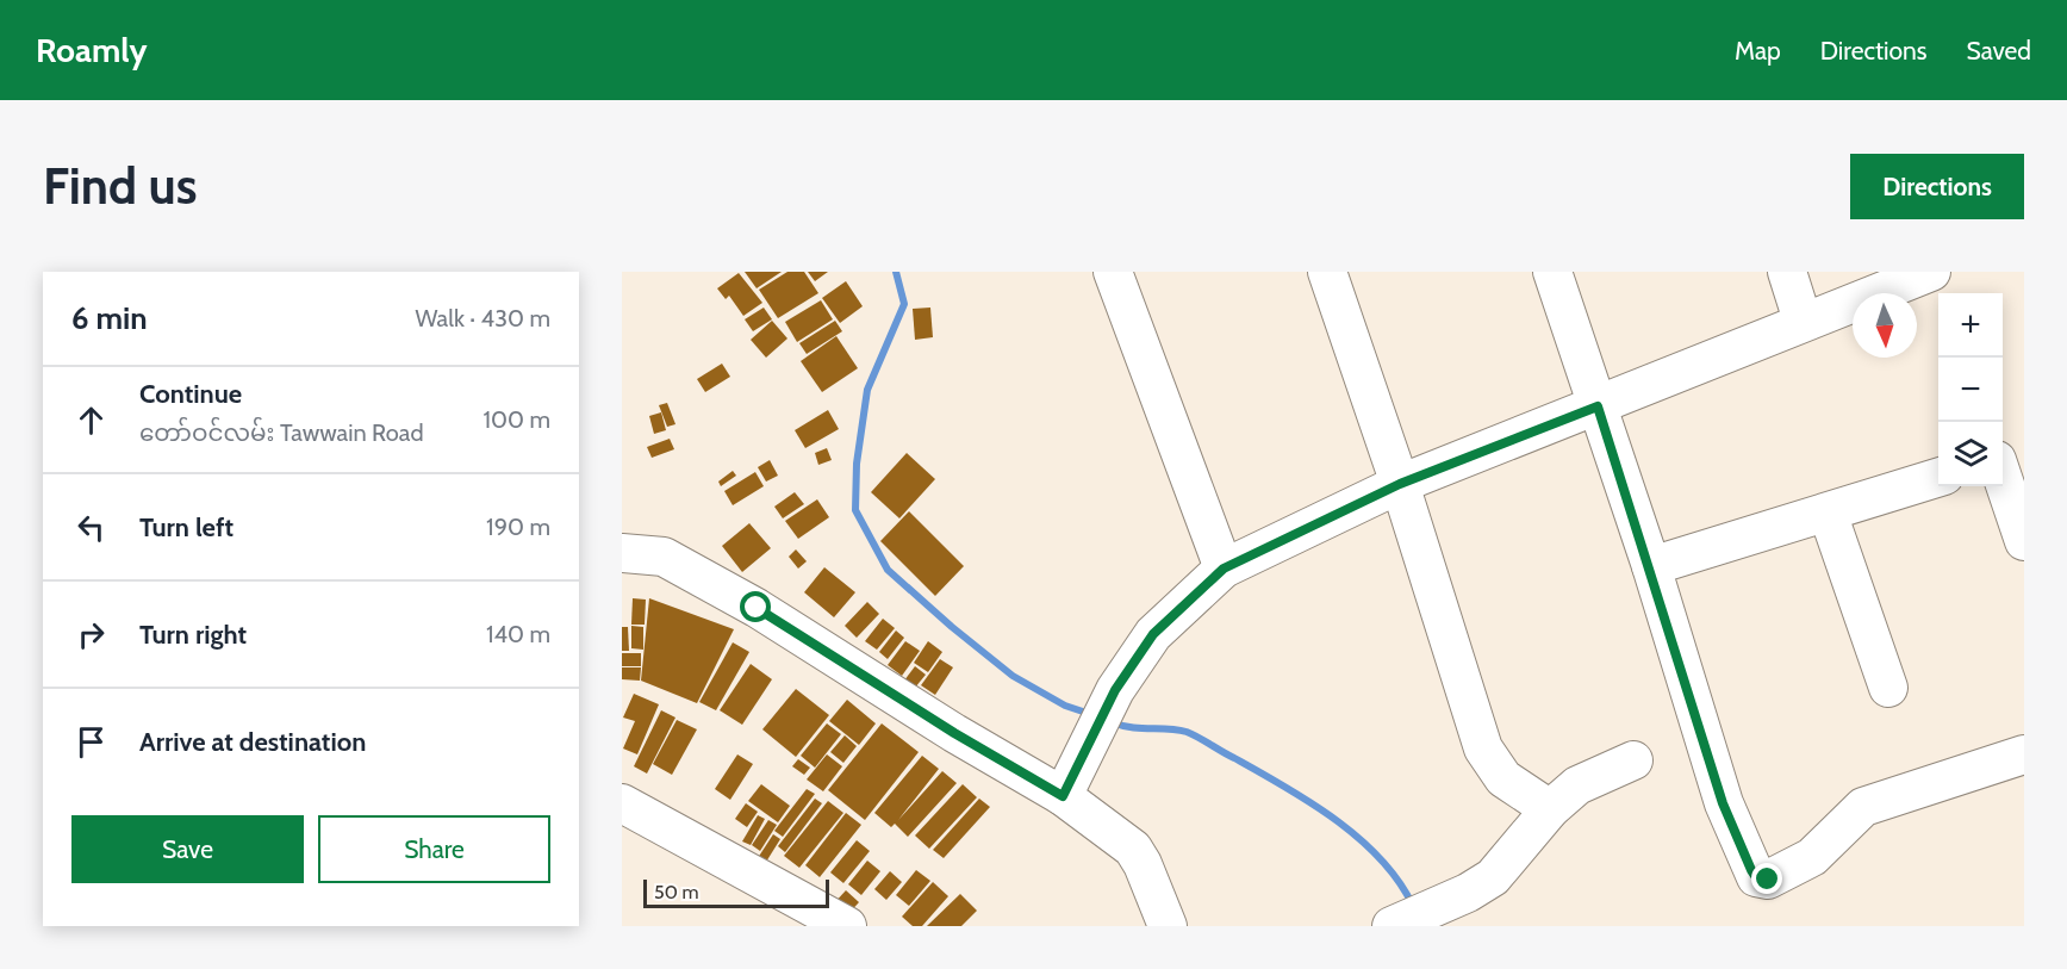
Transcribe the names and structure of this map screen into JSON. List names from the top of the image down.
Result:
{
  "scale_bar": "50 m",
  "north": "bottom",
  "page": {
    "header": "Roamly",
    "nav": ["Map", "Directions", "Saved"],
    "buttons": [
      "Directions",
      ["Save", "Share"]
    ],
    "title": "Find us",
    "heading": ["6 min", "Walk · 430 m"],
    "map_buttons": ["+", "−"],
    "list": [
      ["Continue", "တော်ဝင်လမ်း Tawwain Road", "100 m"],
      ["Turn left", "190 m"],
      ["Turn right", "140 m"],
      "Arrive at destination"
    ],
    "scale": "50 m"
  }
}
